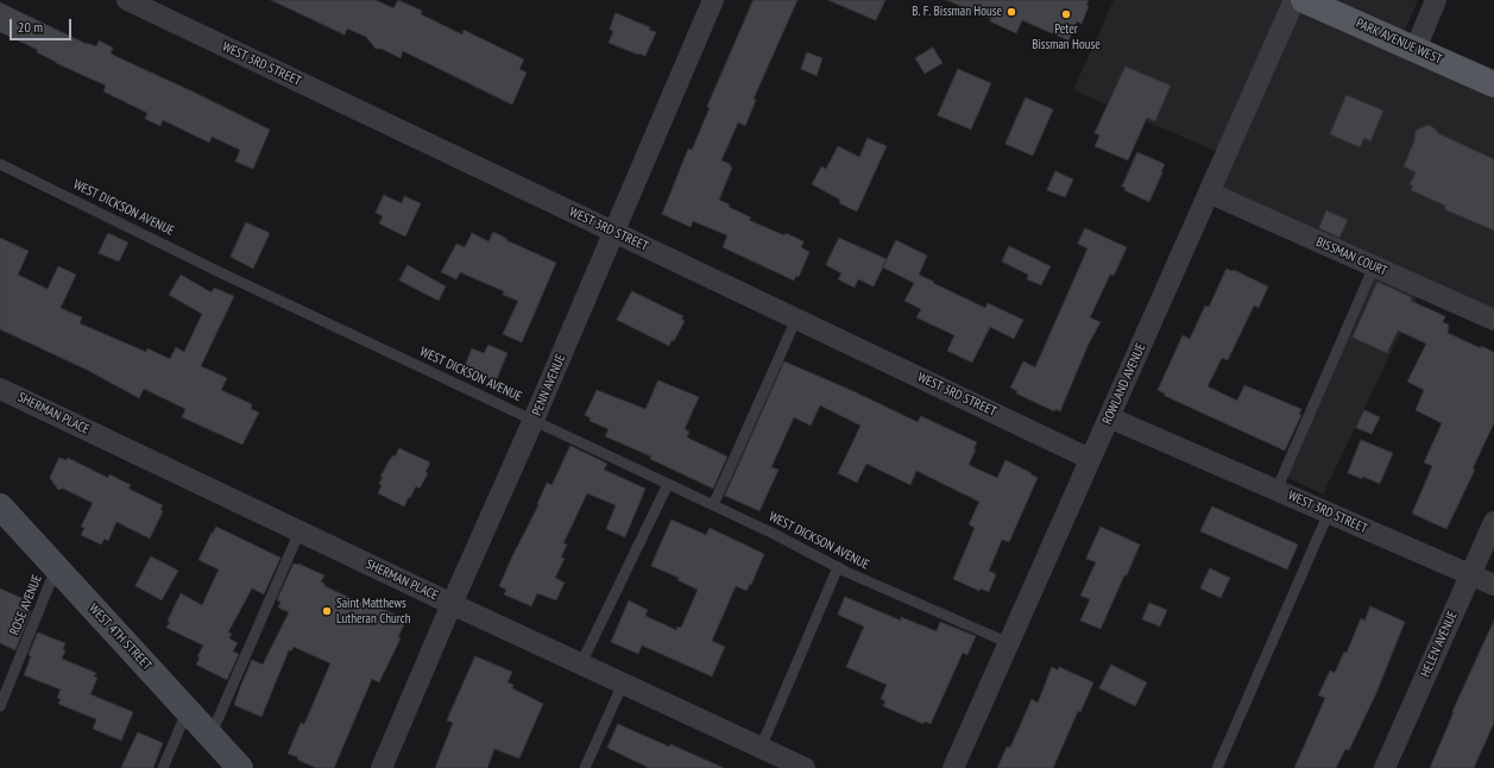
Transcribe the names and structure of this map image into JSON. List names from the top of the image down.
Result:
{
  "streets": {
    "main road": ["PARK AVENUE WEST", "WEST 4TH STREET"],
    "street": [
      "WEST 3RD STREET",
      "BISSMAN COURT",
      "ROWLAND AVENUE",
      "PENN AVENUE",
      "SHERMAN PLACE",
      "HELEN AVENUE"
    ],
    "lane": ["WEST DICKSON AVENUE", "ROSE AVENUE"]
  },
  "crossings": [
    ["WEST 3RD STREET", "ROWLAND AVENUE"],
    ["WEST 3RD STREET", "PENN AVENUE"],
    ["WEST 3RD STREET", "HELEN AVENUE"],
    ["WEST DICKSON AVENUE", "ROWLAND AVENUE"],
    ["WEST DICKSON AVENUE", "PENN AVENUE"],
    ["BISSMAN COURT", "ROWLAND AVENUE"],
    ["PENN AVENUE", "SHERMAN PLACE"],
    ["ROSE AVENUE", "WEST 4TH STREET"]
  ],
  "places": ["B. F. Bissman House", "Peter Bissman House", "Saint Matthews Lutheran Church"],
  "scale_bar": "20 m"
}
